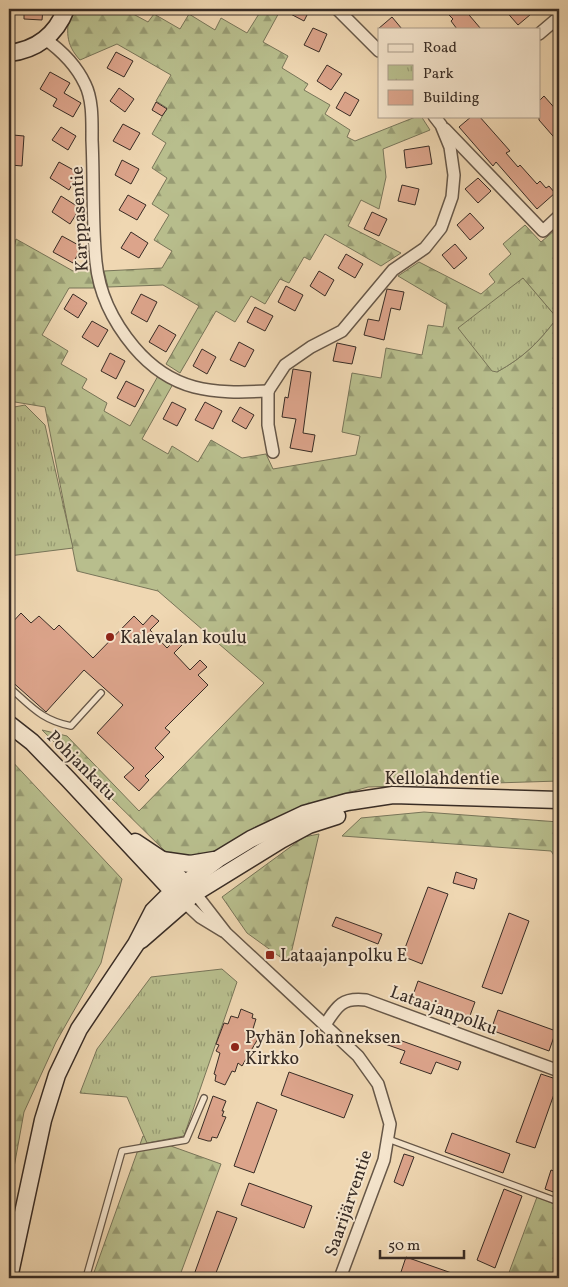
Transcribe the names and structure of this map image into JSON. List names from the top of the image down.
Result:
{
  "streets": {
    "main road": ["Pohjankatu", "Kellolahdentie"],
    "street": ["Karppasentie", "Lataajanpolku", "Saarijärventie"]
  },
  "crossings": [
    ["Pohjankatu", "Kellolahdentie"],
    ["Pohjankatu", "Saarijärventie"],
    ["Kellolahdentie", "Saarijärventie"],
    ["Lataajanpolku", "Saarijärventie"]
  ],
  "places": {
    "other": ["Kalevalan koulu", "Pyhän Johanneksen Kirkko"],
    "transit": ["Lataajanpolku E"]
  },
  "legend": ["Road", "Park", "Building"],
  "scale_bar": "50 m"
}
